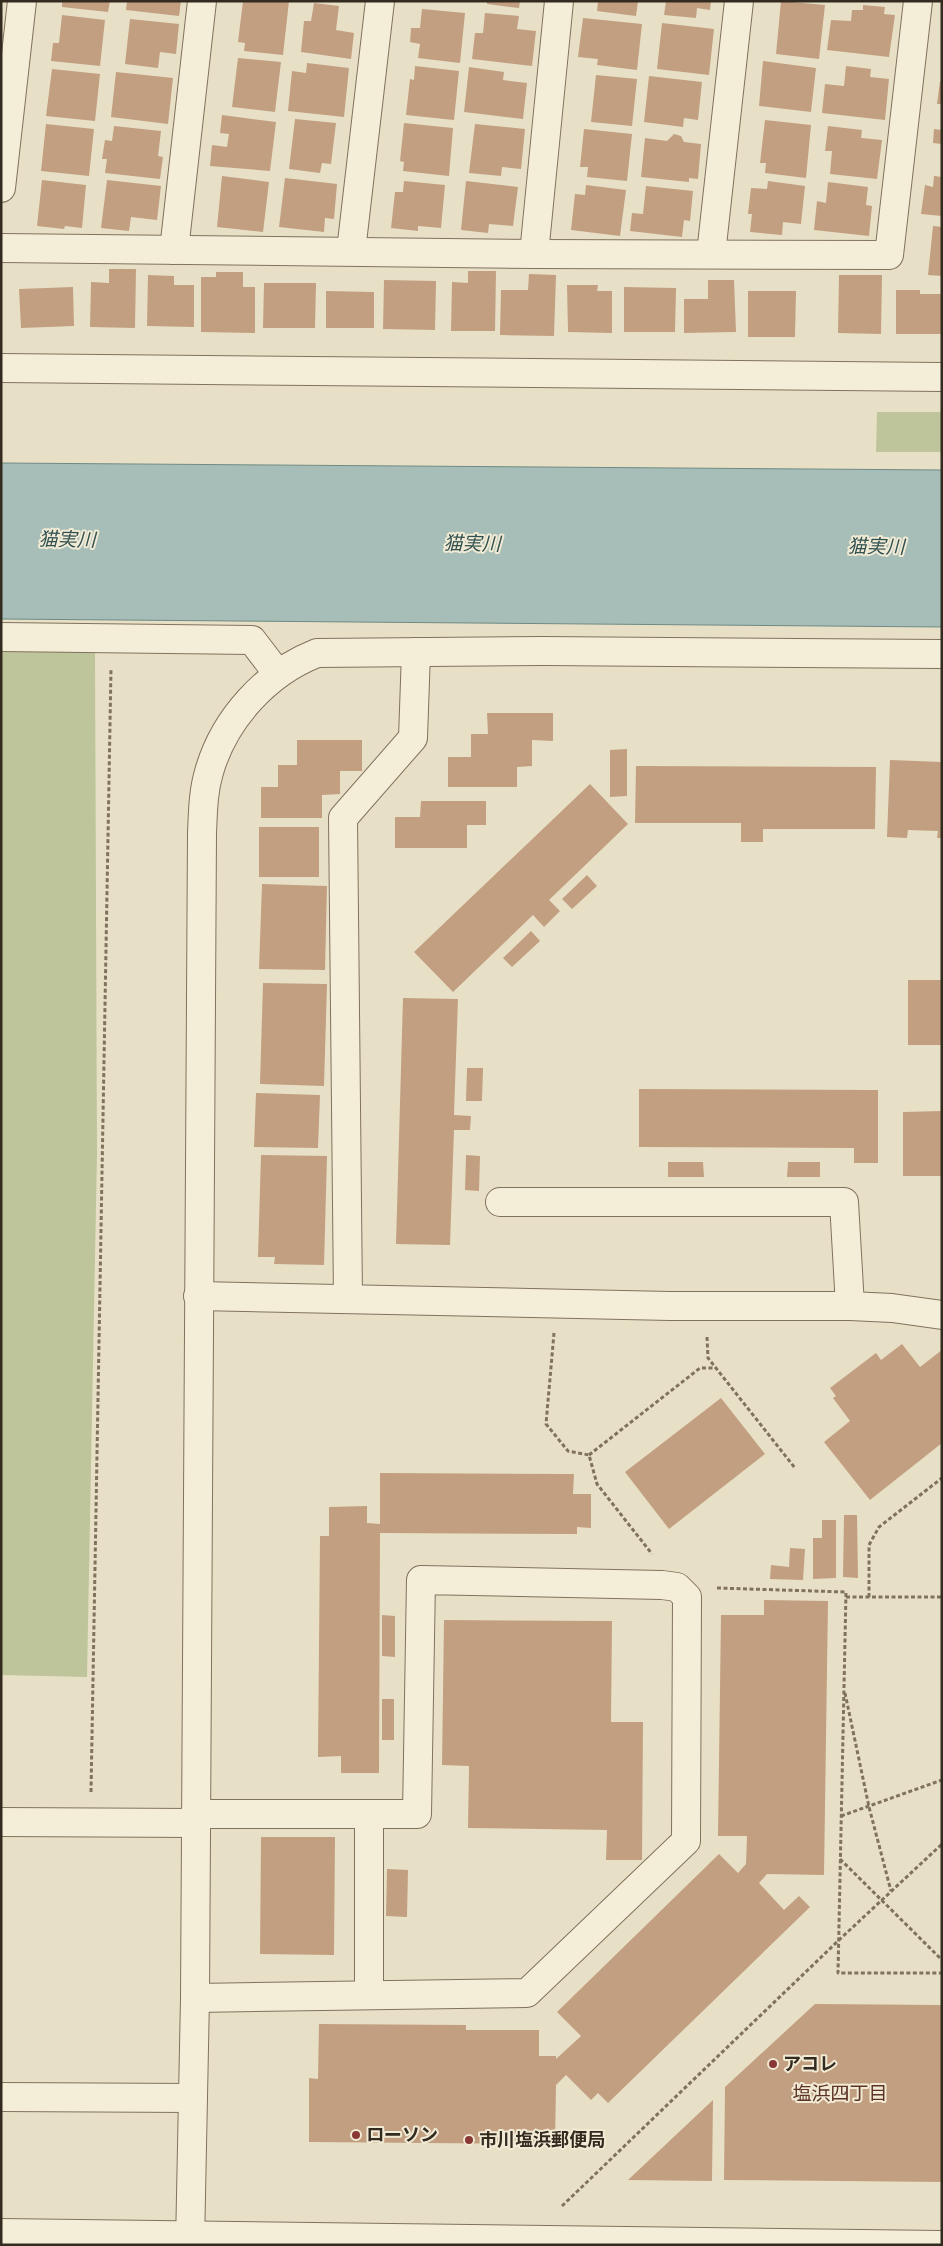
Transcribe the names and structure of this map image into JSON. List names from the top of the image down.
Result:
{
  "districts": ["塩浜四丁目"],
  "water": ["猫実川"],
  "places": ["アコレ", "ローソン", "市川塩浜郵便局"]
}
